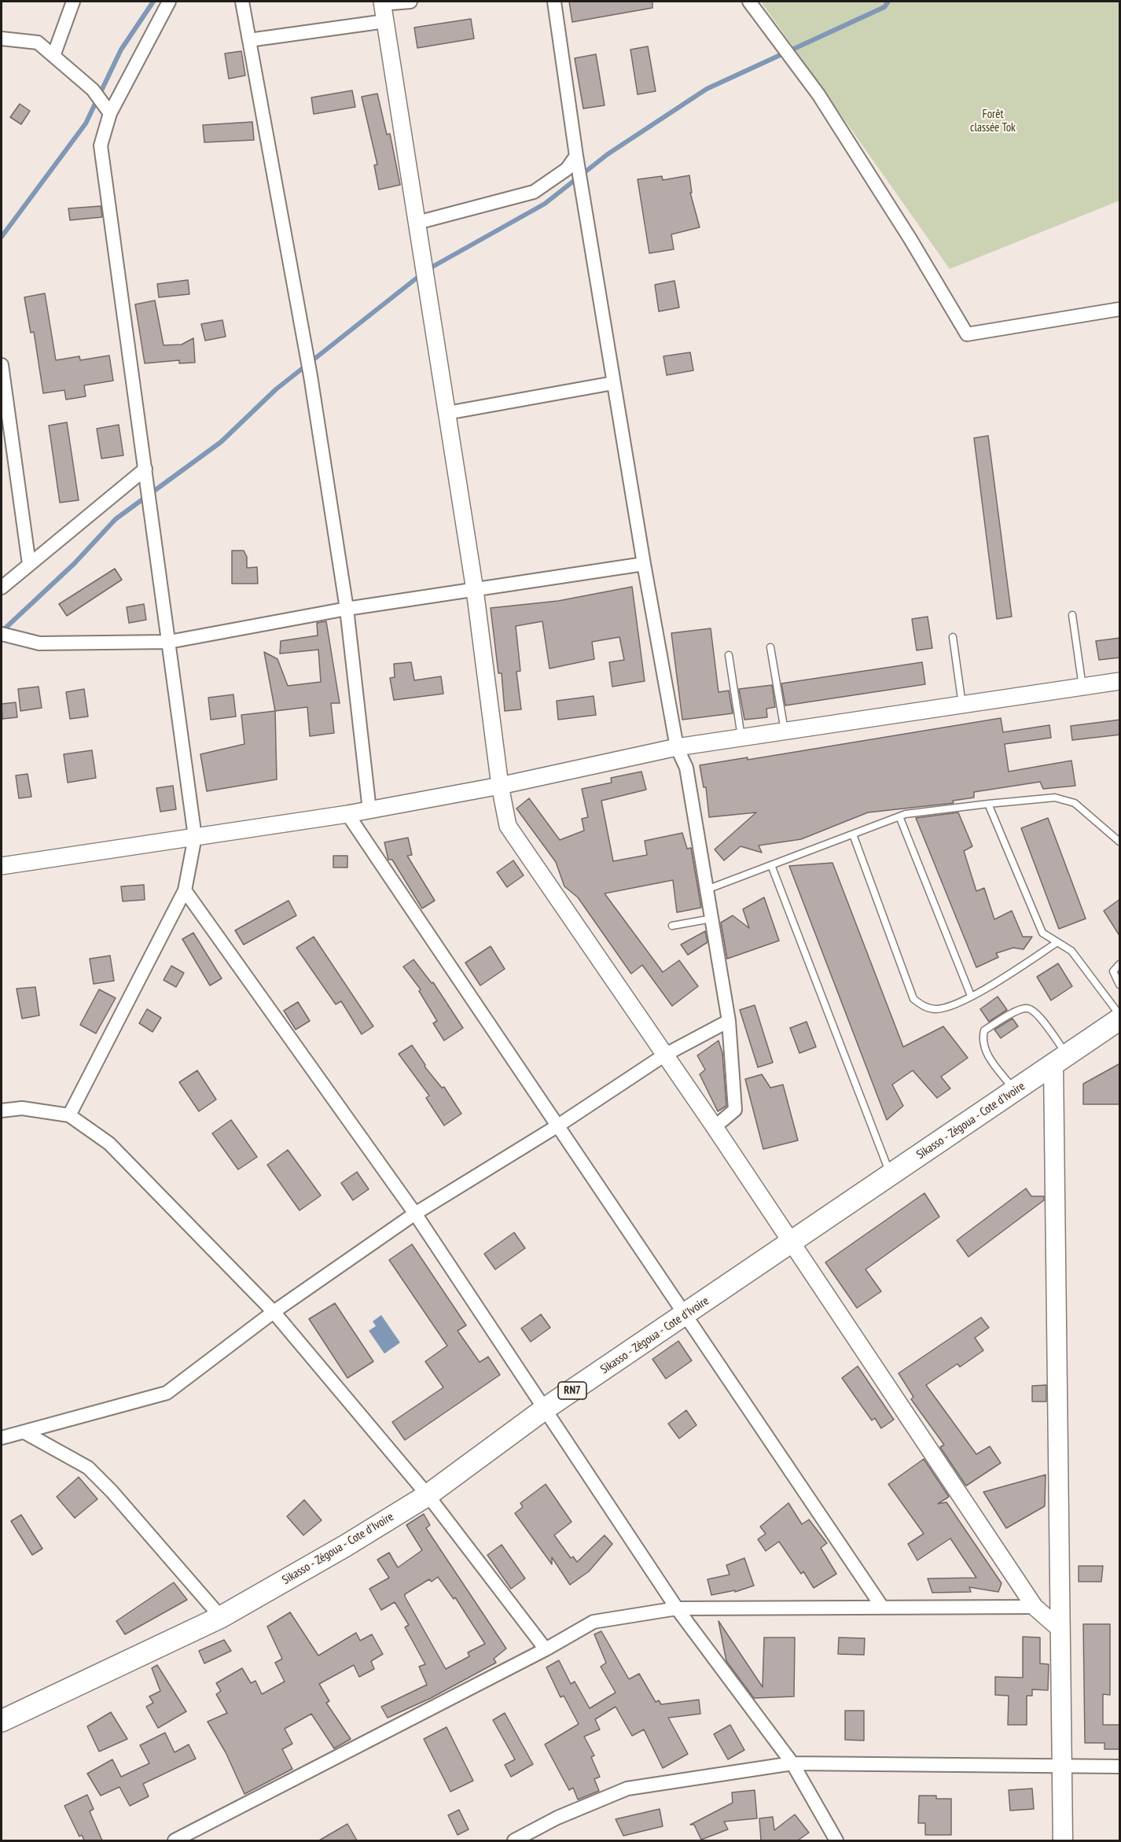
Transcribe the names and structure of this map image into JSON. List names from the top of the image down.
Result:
{
  "streets": {
    "highway": ["Sikasso - Zégoua - Cote d'Ivoire", "RN7"]
  },
  "parks": ["Forêt classée Tok"]
}
